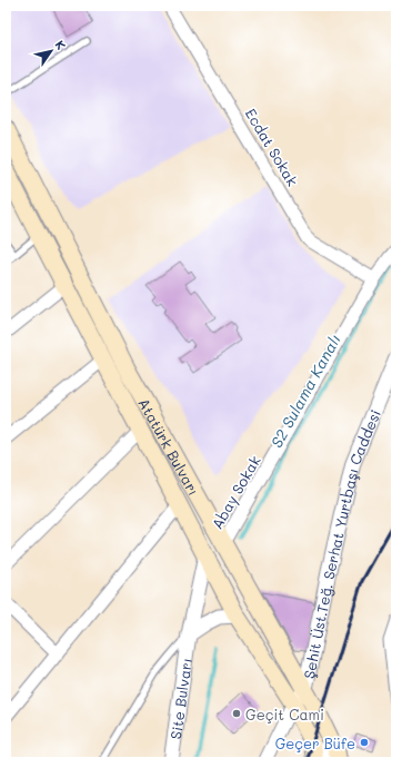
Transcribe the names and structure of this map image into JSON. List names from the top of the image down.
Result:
{
  "streets": {
    "main road": ["Atatürk Bulvarı"],
    "street": [
      "Ecdat Sokak",
      "Abay Sokak",
      "Şehit Üst.Teğ. Serhat Yurtbaşı Caddesi",
      "Site Bulvarı"
    ]
  },
  "crossings": [
    ["Ecdat Sokak", "Abay Sokak"],
    ["Atatürk Bulvarı", "Abay Sokak"],
    ["Atatürk Bulvarı", "Şehit Üst.Teğ. Serhat Yurtbaşı Caddesi"],
    ["Atatürk Bulvarı", "Site Bulvarı"]
  ],
  "water": ["S2 Sulama Kanalı"],
  "places": ["Geçit Cami", "Geçer Büfe"],
  "north": "top right"
}
